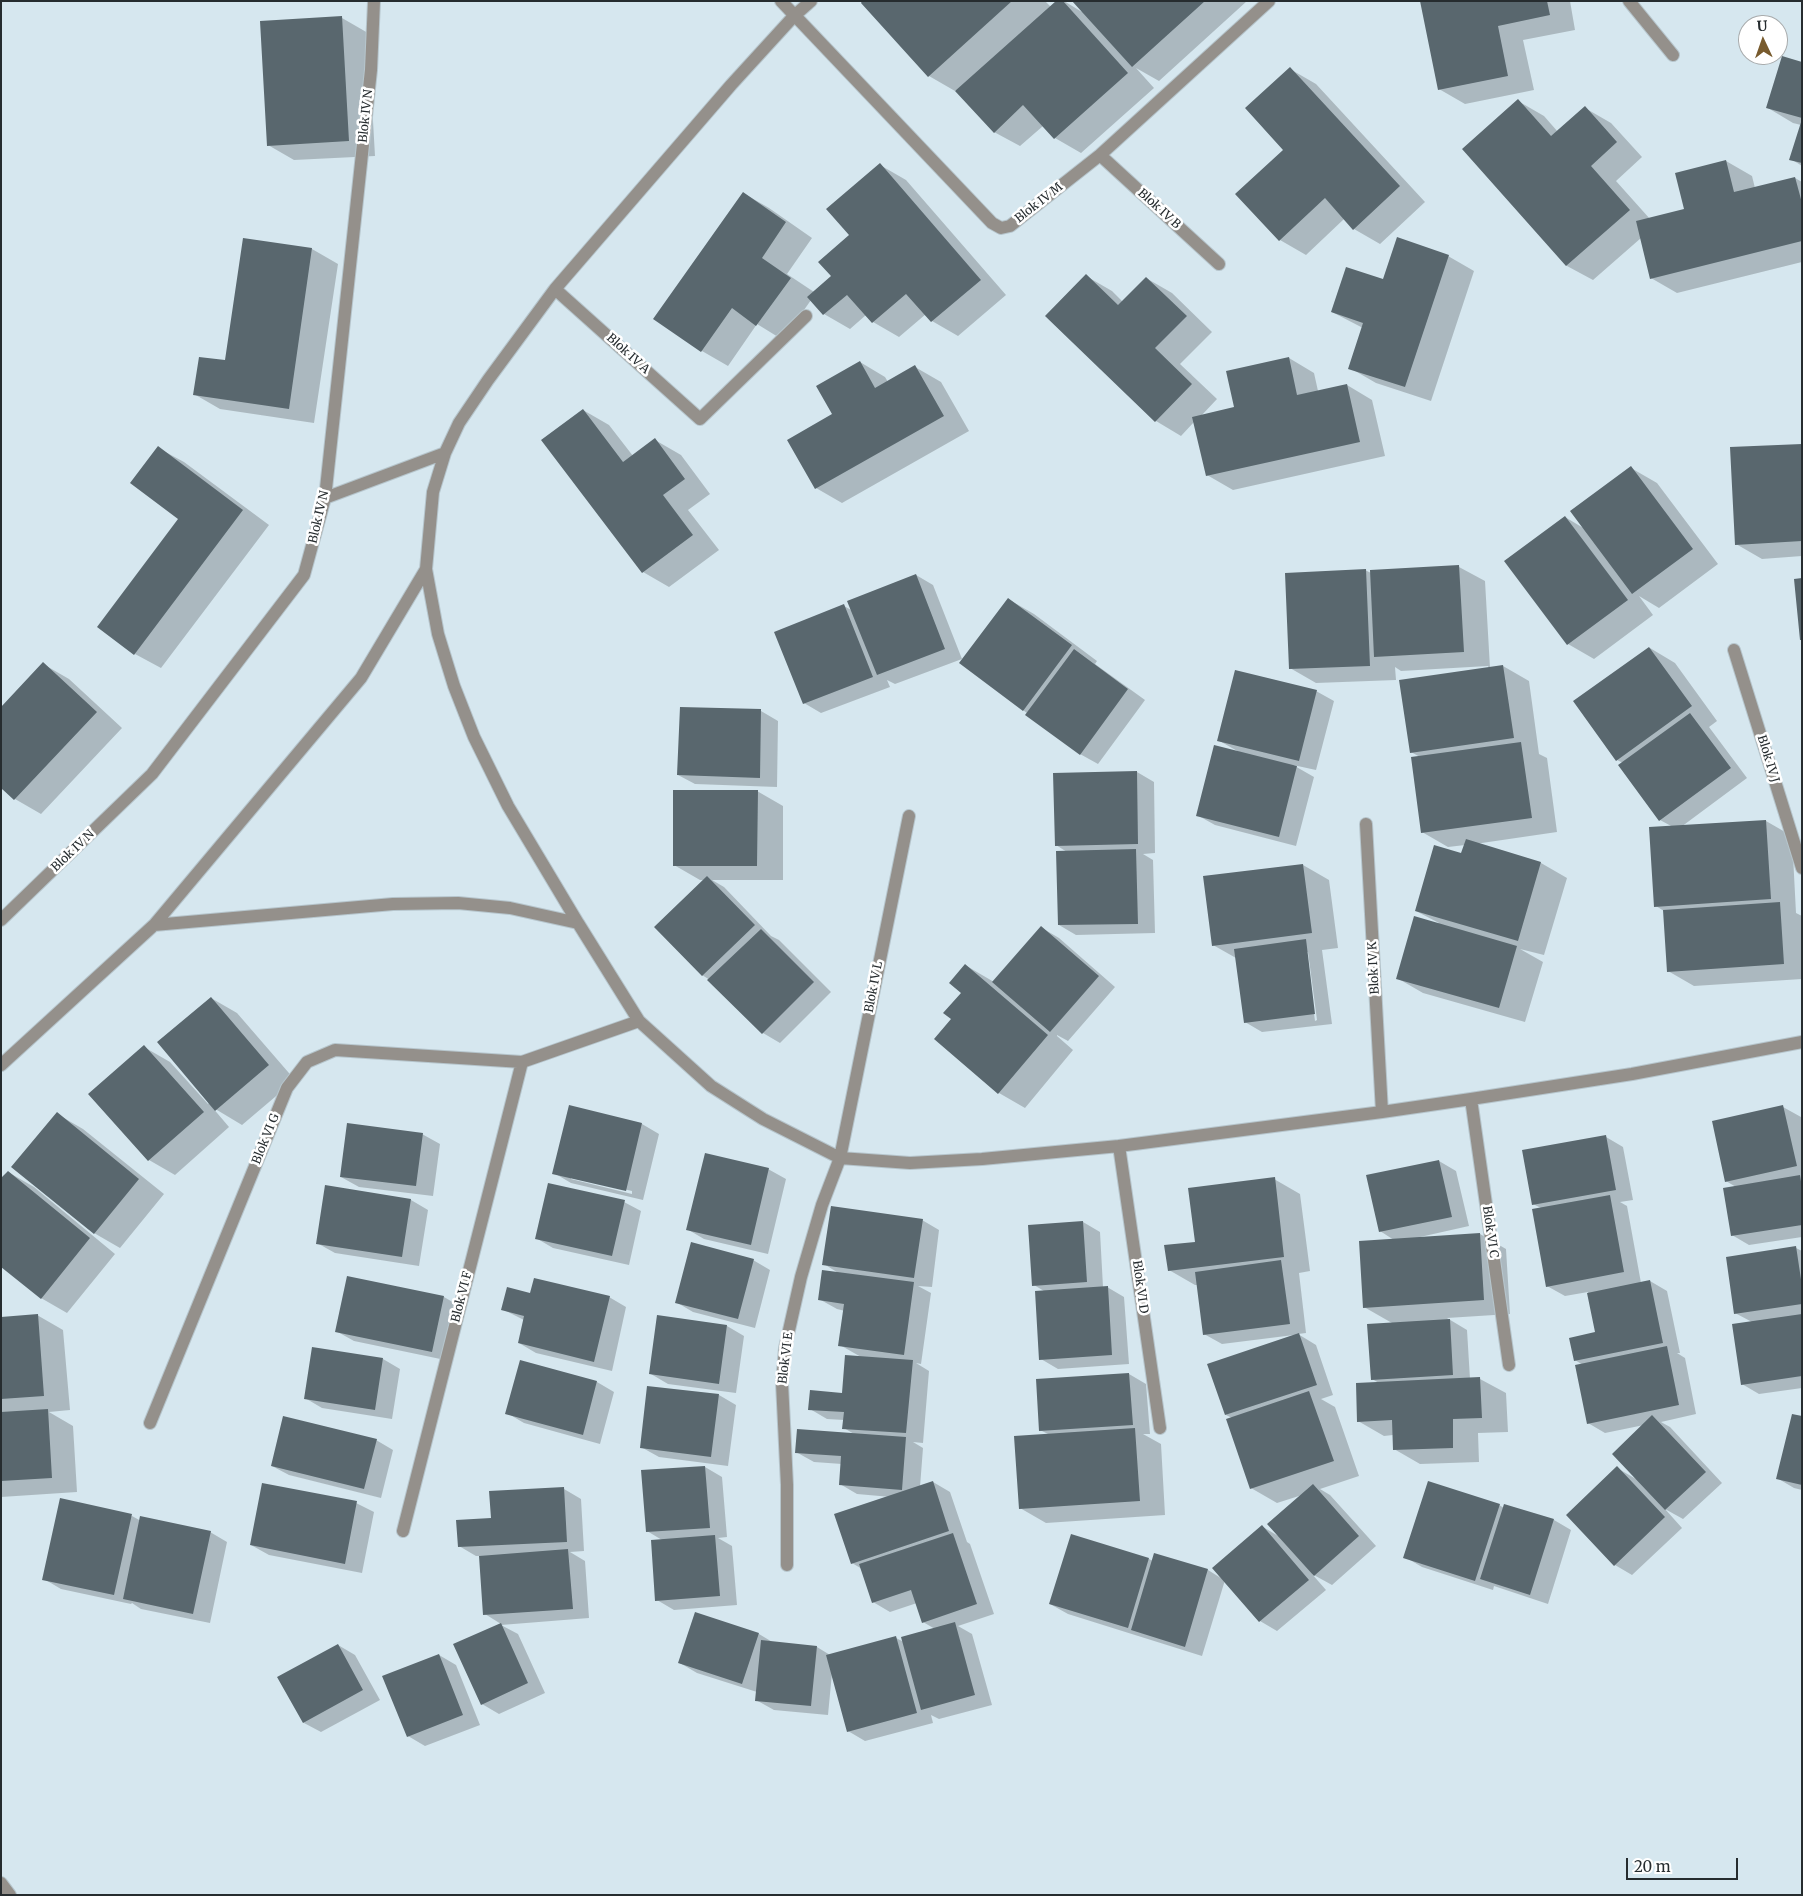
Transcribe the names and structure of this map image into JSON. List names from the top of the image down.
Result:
{
  "streets": {
    "street": [
      "Blok IV N",
      "Blok IV M",
      "Blok IV B",
      "Blok IV A",
      "Blok IV J",
      "Blok IV K",
      "Blok IV L",
      "Blok VI G",
      "Blok VI C",
      "Blok VI D",
      "Blok VI F",
      "Blok VI E"
    ]
  },
  "crossings": [
    ["Blok IV M", "Blok IV B"],
    ["Blok IV L", "Blok VI E"],
    ["Blok VI G", "Blok VI F"]
  ],
  "scale_bar": "20 m",
  "north": "top"
}
